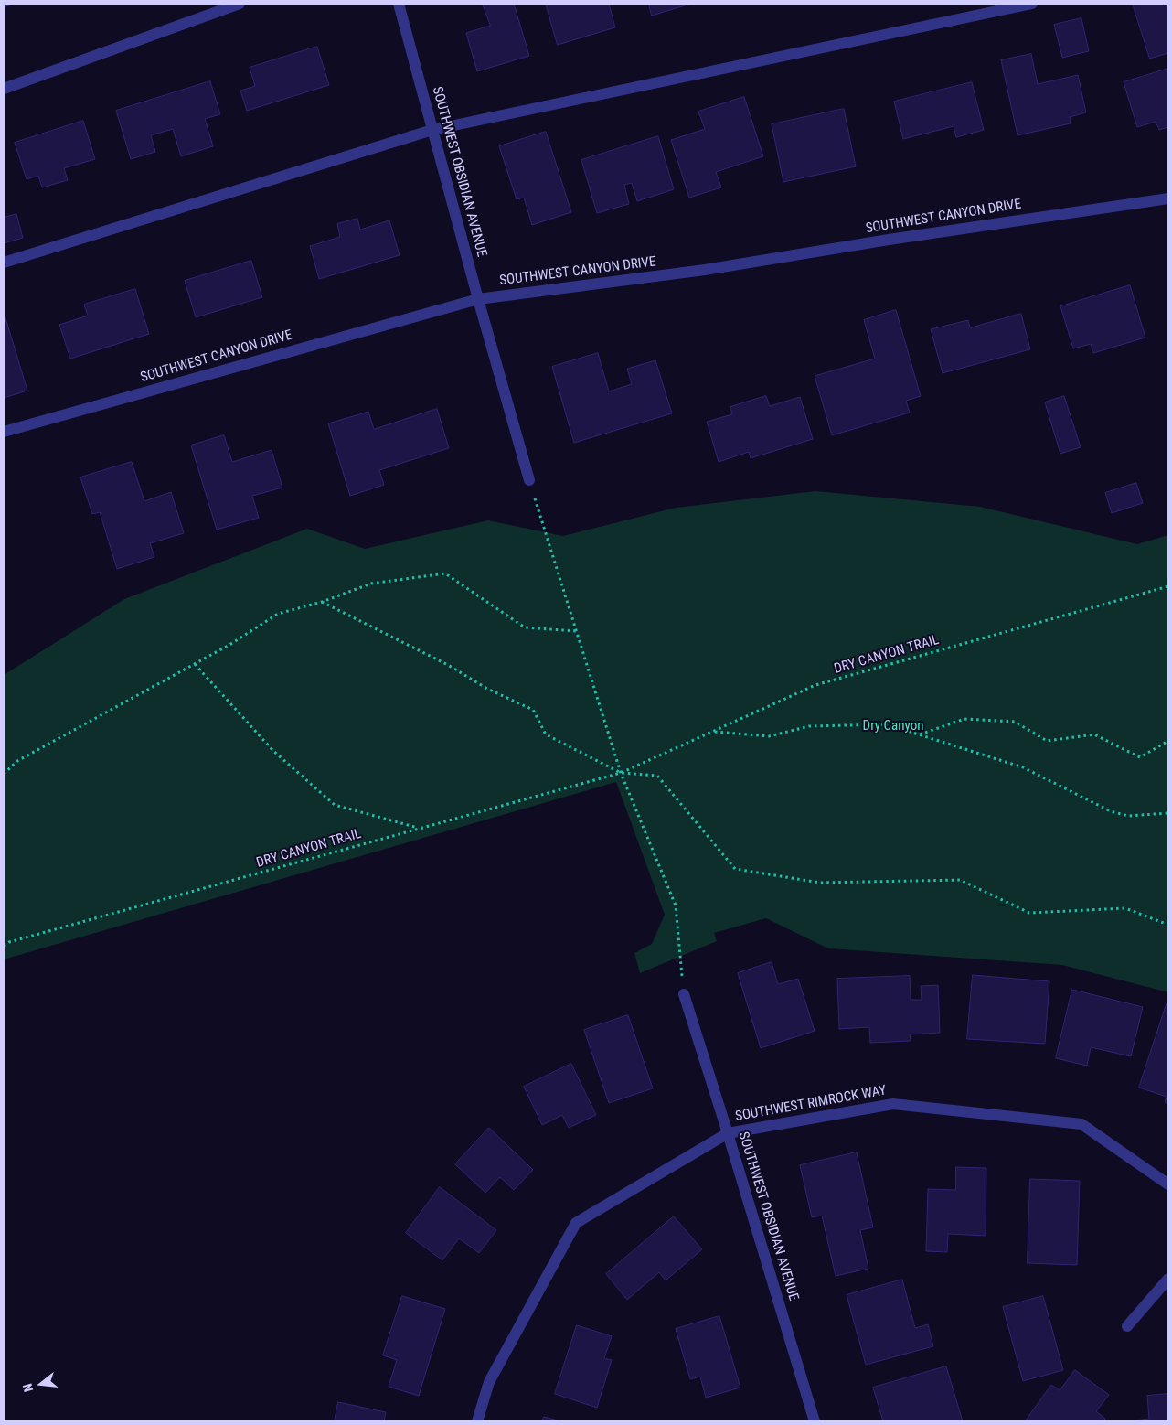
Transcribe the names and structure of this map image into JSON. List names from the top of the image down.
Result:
{
  "streets": {
    "street": ["SOUTHWEST OBSIDIAN AVENUE", "SOUTHWEST CANYON DRIVE", "SOUTHWEST RIMROCK WAY"],
    "path": ["DRY CANYON TRAIL"]
  },
  "crossings": [
    ["SOUTHWEST OBSIDIAN AVENUE", "SOUTHWEST CANYON DRIVE"],
    ["SOUTHWEST OBSIDIAN AVENUE", "SOUTHWEST RIMROCK WAY"]
  ],
  "parks": ["Dry Canyon"],
  "north": "left"
}
